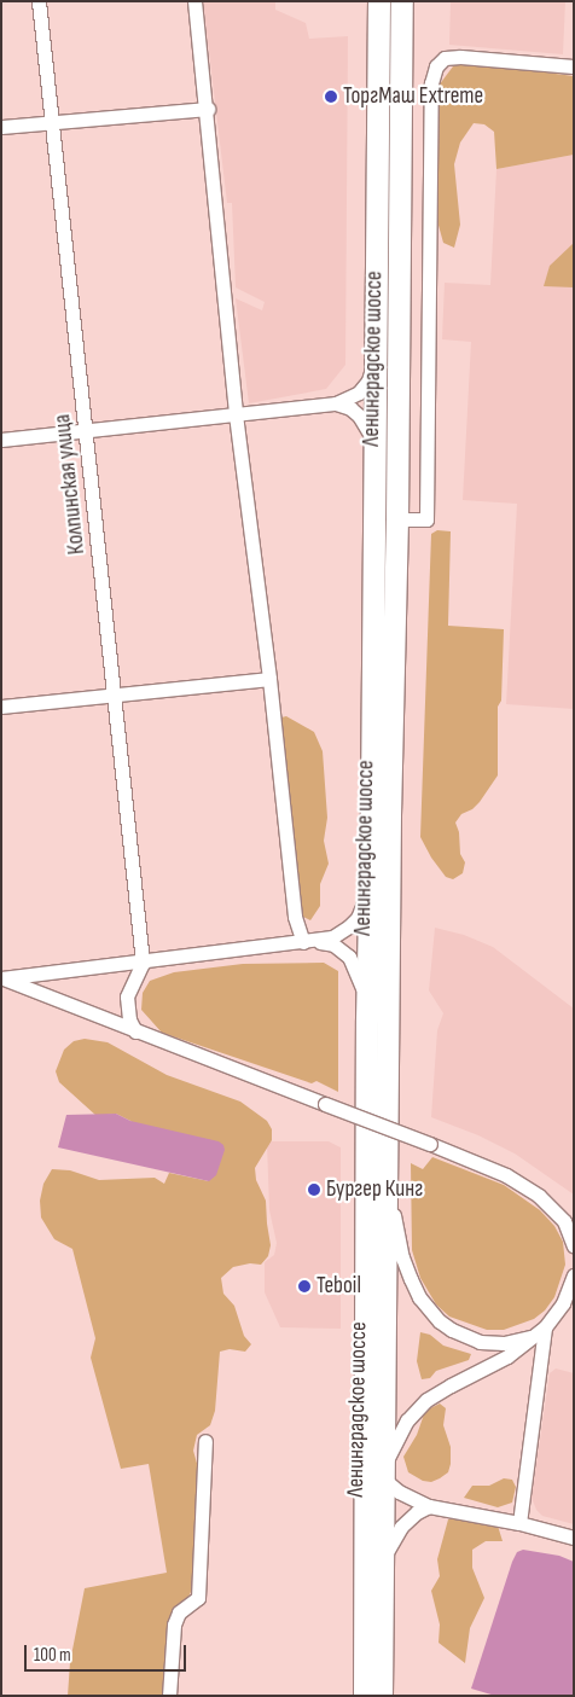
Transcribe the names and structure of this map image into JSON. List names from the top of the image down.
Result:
{
  "streets": {
    "highway": ["Ленинградское шоссе"],
    "street": ["Колпинская улица"]
  },
  "places": ["ТоргМаш Extreme", "Бургер Кинг", "Teboil"],
  "scale_bar": "100 m"
}
